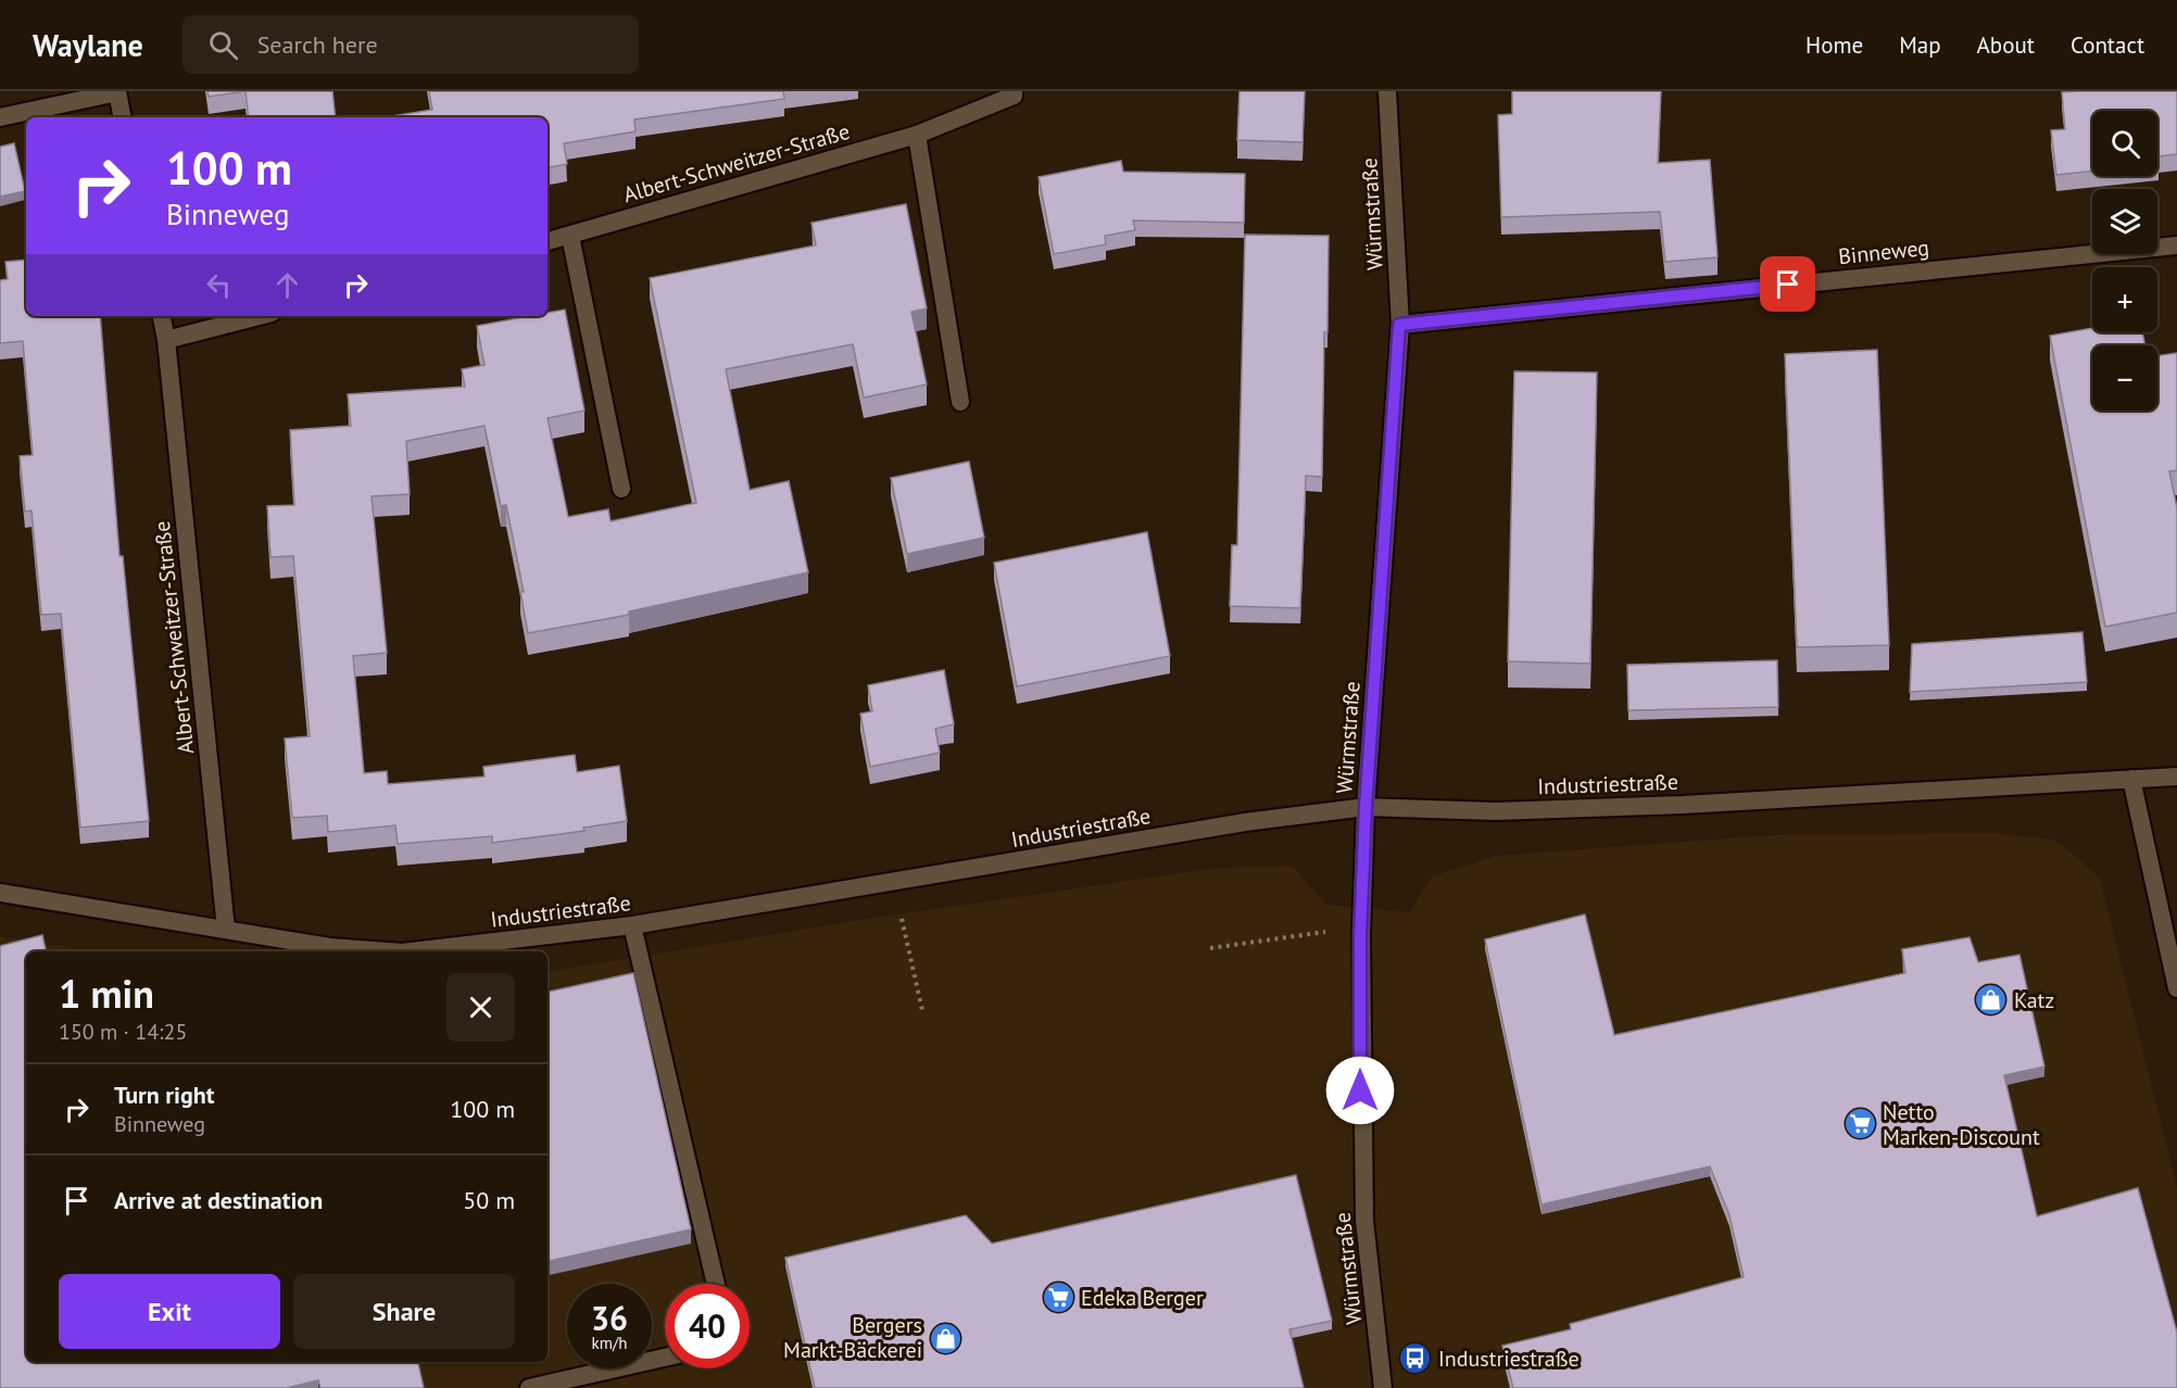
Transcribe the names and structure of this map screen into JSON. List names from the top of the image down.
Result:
{
  "streets": {
    "street": [
      "Albert-Schweitzer-Straße",
      "Würmstraße",
      "Binneweg",
      "Industriestraße"
    ]
  },
  "crossings": [
    ["Albert-Schweitzer-Straße", "Industriestraße"],
    ["Würmstraße", "Binneweg"],
    ["Würmstraße", "Industriestraße"]
  ],
  "places": {
    "shop": ["Katz", "Bergers Markt-Bäckerei"],
    "supermarket": ["Netto Marken-Discount", "Edeka Berger"],
    "bus stop": ["Industriestraße"]
  },
  "page": {
    "header": "Waylane",
    "search": "Search here",
    "nav": [
      "Home",
      "Map",
      "About",
      "Contact"
    ],
    "map_buttons": ["+", "−"],
    "turn": ["100 m", "Binneweg"],
    "heading": ["1 min", "150 m · 14:25"],
    "list": [
      {
        "name": "Turn right",
        "note": "Binneweg",
        "value": "100 m"
      },
      {
        "name": "Arrive at destination",
        "value": "50 m"
      }
    ],
    "buttons": ["Exit", "Share"],
    "speed": "36 km/h",
    "limit": "40"
  }
}
